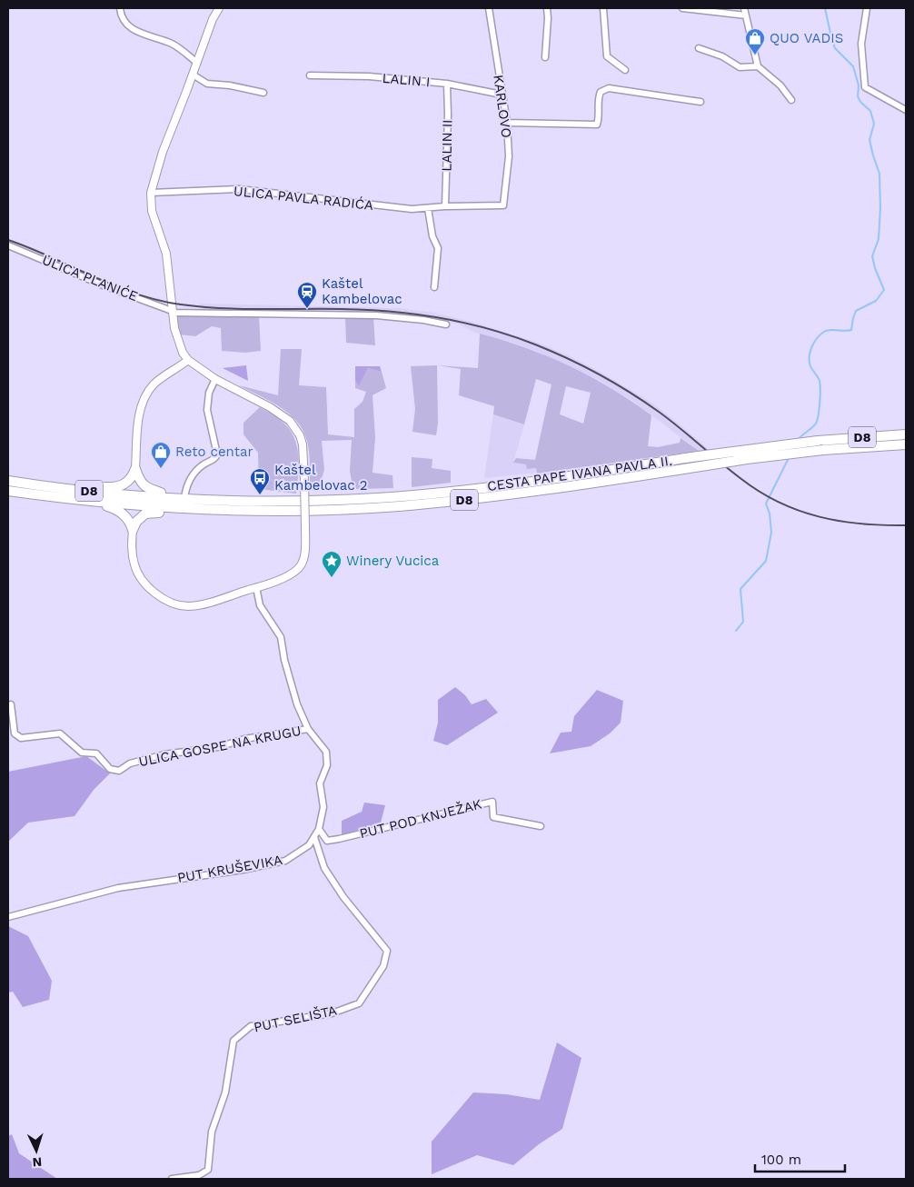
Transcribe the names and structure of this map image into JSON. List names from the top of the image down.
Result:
{
  "streets": {
    "main road": ["D8", "CESTA PAPE IVANA PAVLA II."],
    "street": [
      "LALIN I",
      "KARLOVO",
      "LALIN II",
      "ULICA PAVLA RADIĆA",
      "ULICA PLANIĆE",
      "ULICA GOSPE NA KRUGU",
      "PUT POD KNJEŽAK",
      "PUT KRUŠEVIKA",
      "PUT SELIŠTA"
    ]
  },
  "crossings": [
    ["LALIN I", "KARLOVO"],
    ["LALIN I", "LALIN II"],
    ["KARLOVO", "ULICA PAVLA RADIĆA"],
    ["LALIN II", "ULICA PAVLA RADIĆA"],
    ["ULICA GOSPE NA KRUGU", "PUT KRUŠEVIKA"],
    ["PUT POD KNJEŽAK", "PUT KRUŠEVIKA"],
    ["PUT KRUŠEVIKA", "PUT SELIŠTA"]
  ],
  "places": {
    "shop": ["QUO VADIS", "Reto centar"],
    "station": ["Kaštel Kambelovac"],
    "bus stop": ["Kaštel Kambelovac 2"],
    "place": ["Winery Vucica"]
  },
  "scale_bar": "100 m",
  "north": "bottom"
}
